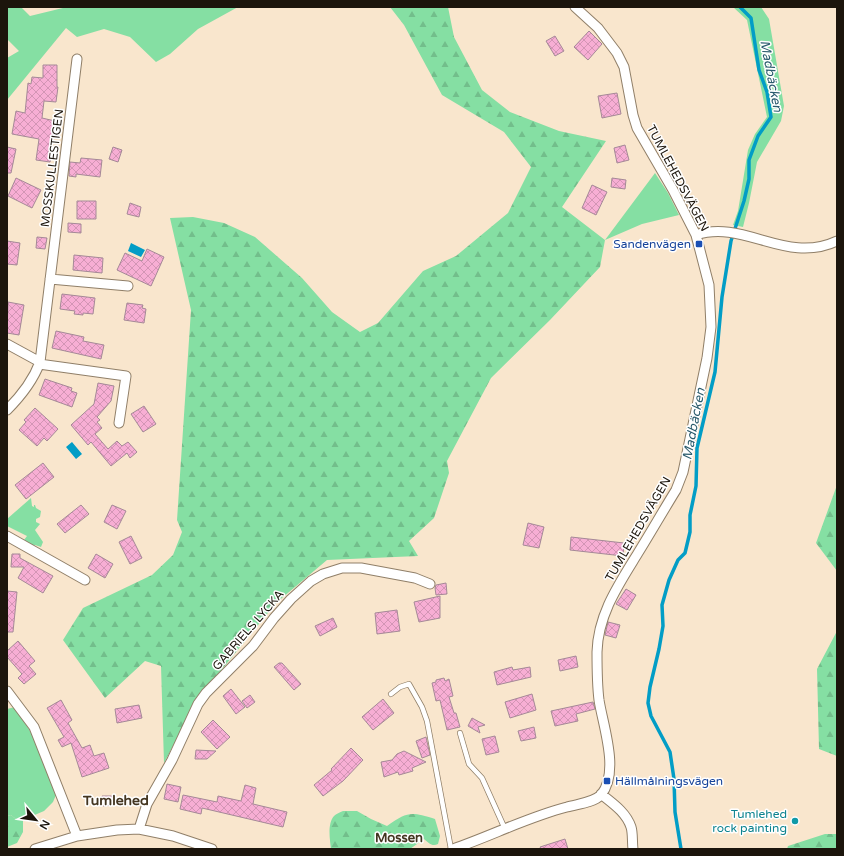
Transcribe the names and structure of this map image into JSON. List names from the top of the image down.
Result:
{
  "streets": {
    "street": ["MOSSKULLESTIGEN", "TUMLEHEDSVÄGEN", "GABRIELS LYCKA"]
  },
  "districts": ["Tumlehed", "Mossen"],
  "water": ["Madbäcken"],
  "places": {
    "transit": ["Sandenvägen", "Hällmålningsvägen"],
    "other": ["Tumlehed rock painting"]
  },
  "north": "bottom right"
}
